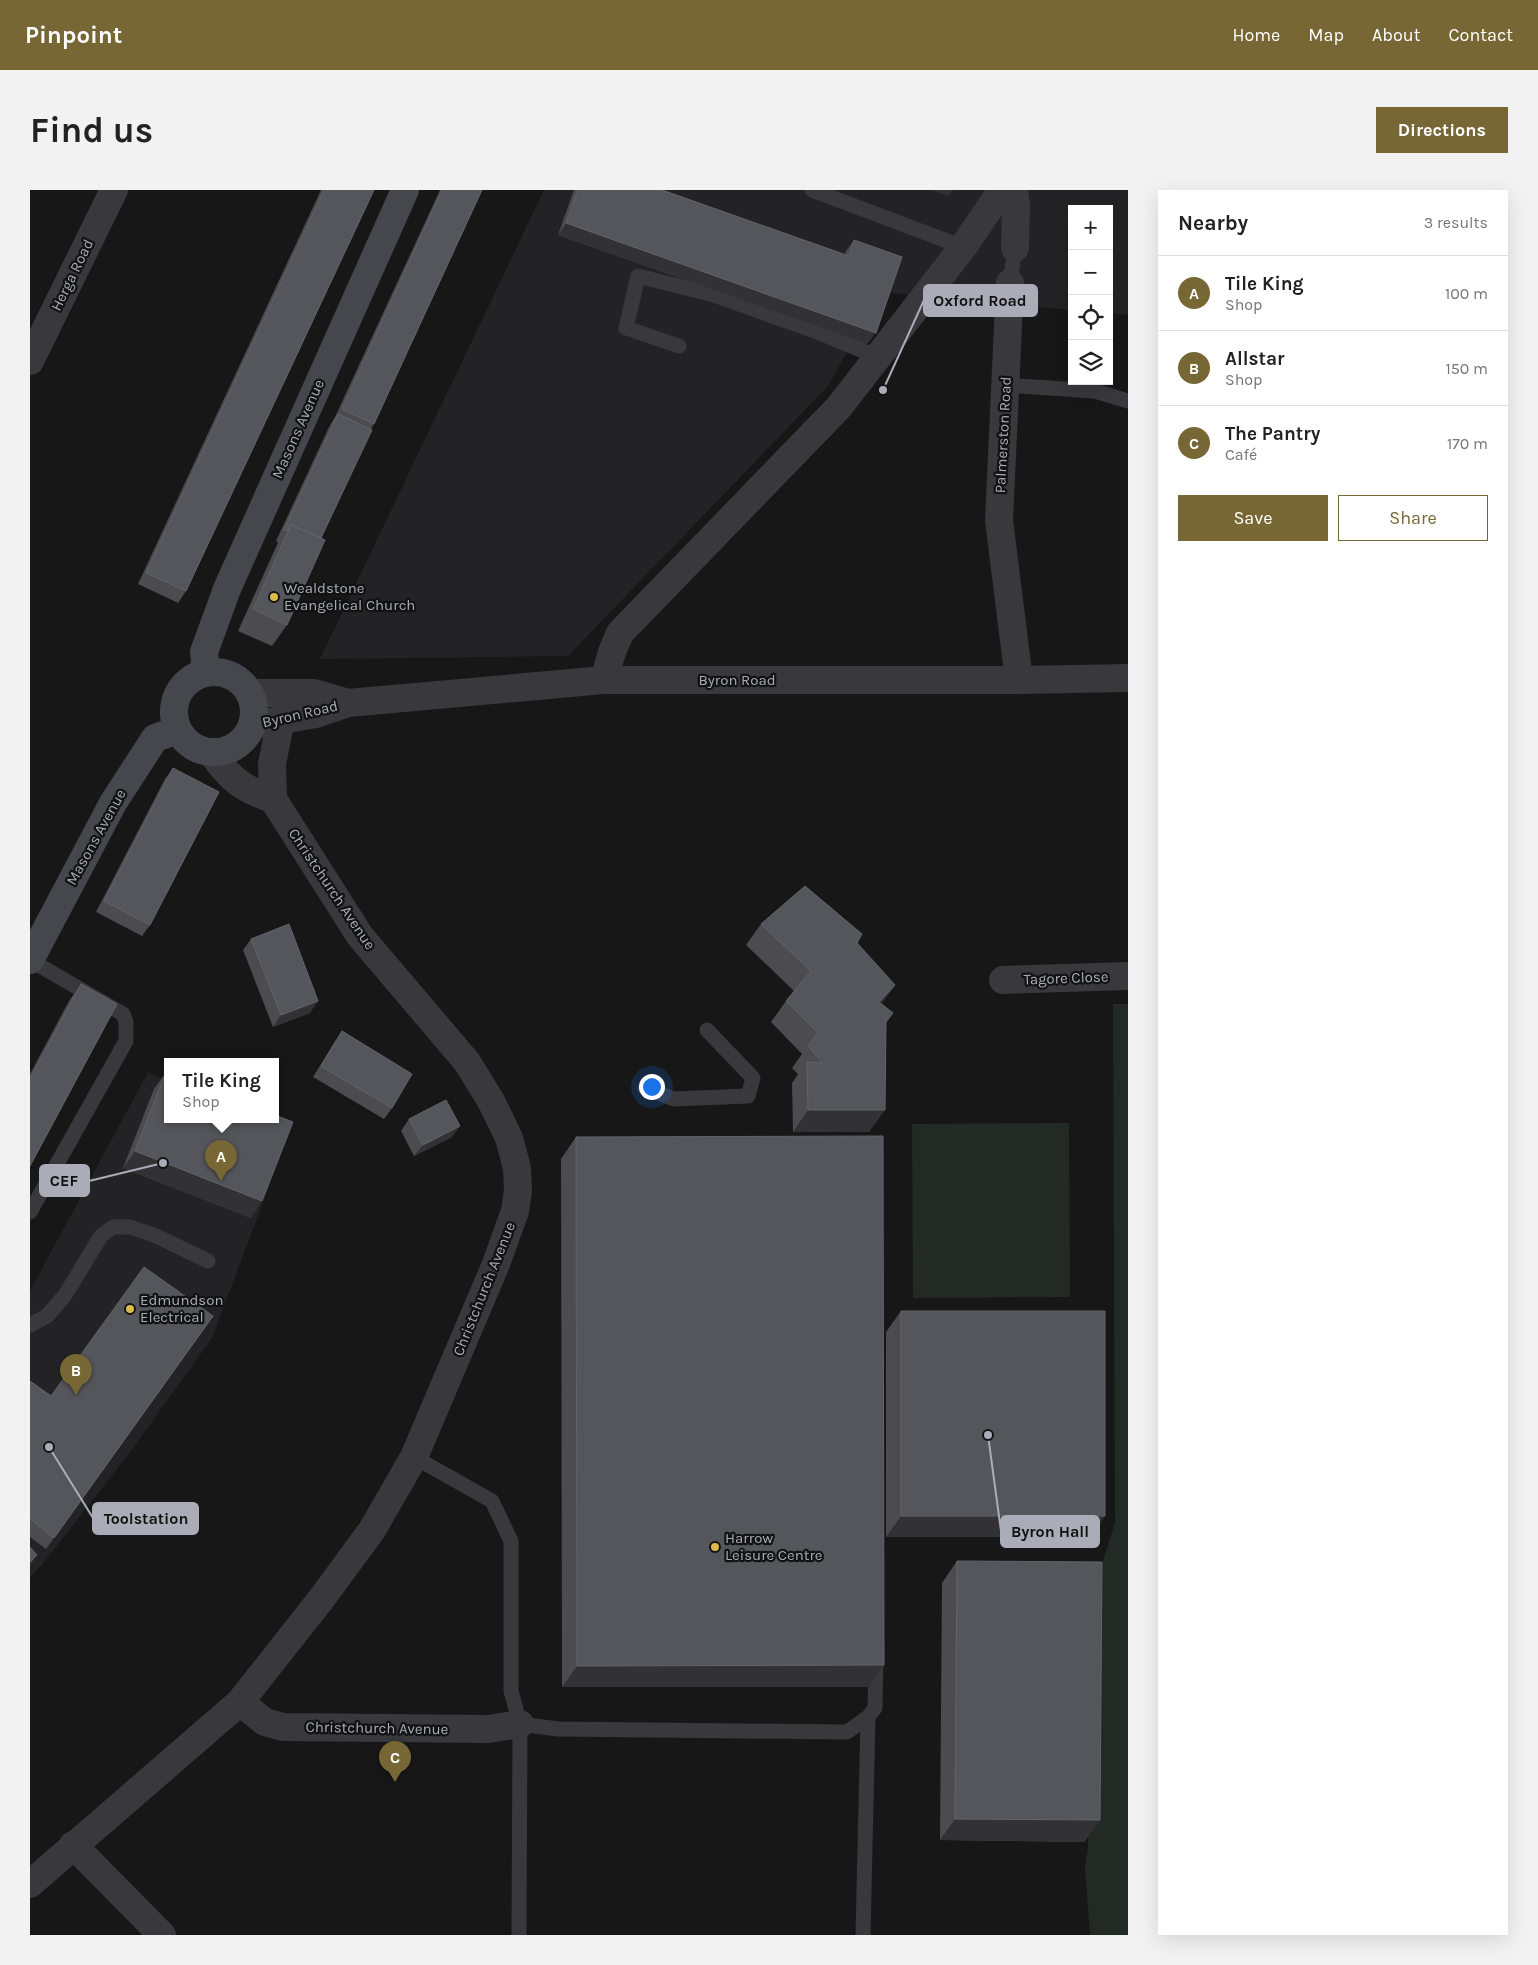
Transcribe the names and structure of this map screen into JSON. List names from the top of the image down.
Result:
{
  "streets": {
    "street": [
      "Herga Road",
      "Masons Avenue",
      "Palmerston Road",
      "Byron Road",
      "Christchurch Avenue",
      "Tagore Close"
    ]
  },
  "crossings": [
    ["Masons Avenue", "Byron Road"],
    ["Palmerston Road", "Byron Road"]
  ],
  "places": [
    "Oxford Road",
    "Wealdstone Evangelical Church",
    "CEF",
    "Edmundson Electrical",
    "Byron Hall",
    "Toolstation",
    "Harrow Leisure Centre"
  ],
  "page": {
    "header": "Pinpoint",
    "nav": [
      "Home",
      "Map",
      "About",
      "Contact"
    ],
    "buttons": [
      "Directions",
      ["Save", "Share"]
    ],
    "title": "Find us",
    "heading": ["Nearby", "3 results"],
    "map_buttons": ["+", "−"],
    "list": [
      {
        "mark": "A",
        "name": "Tile King",
        "note": "Shop",
        "value": "100 m"
      },
      {
        "mark": "B",
        "name": "Allstar",
        "note": "Shop",
        "value": "150 m"
      },
      {
        "mark": "C",
        "name": "The Pantry",
        "note": "Café",
        "value": "170 m"
      }
    ],
    "popup": ["Tile King", "Shop"],
    "pins": ["A", "B", "C"]
  }
}
